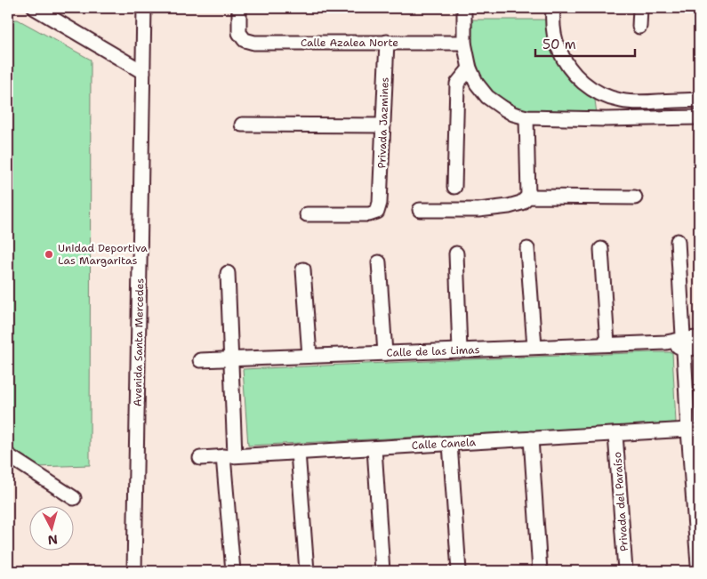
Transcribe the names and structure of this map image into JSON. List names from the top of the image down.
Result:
{
  "streets": {
    "street": [
      "Calle Azalea Norte",
      "Privada Jazmines",
      "Avenida Santa Mercedes",
      "Calle de las Limas",
      "Calle Canela",
      "Privada del Paraíso"
    ]
  },
  "crossings": [
    ["Calle Azalea Norte", "Privada Jazmines"],
    ["Calle Canela", "Privada del Paraíso"]
  ],
  "places": ["Unidad Deportiva Las Margaritas"],
  "scale_bar": "50 m",
  "north": "bottom"
}
